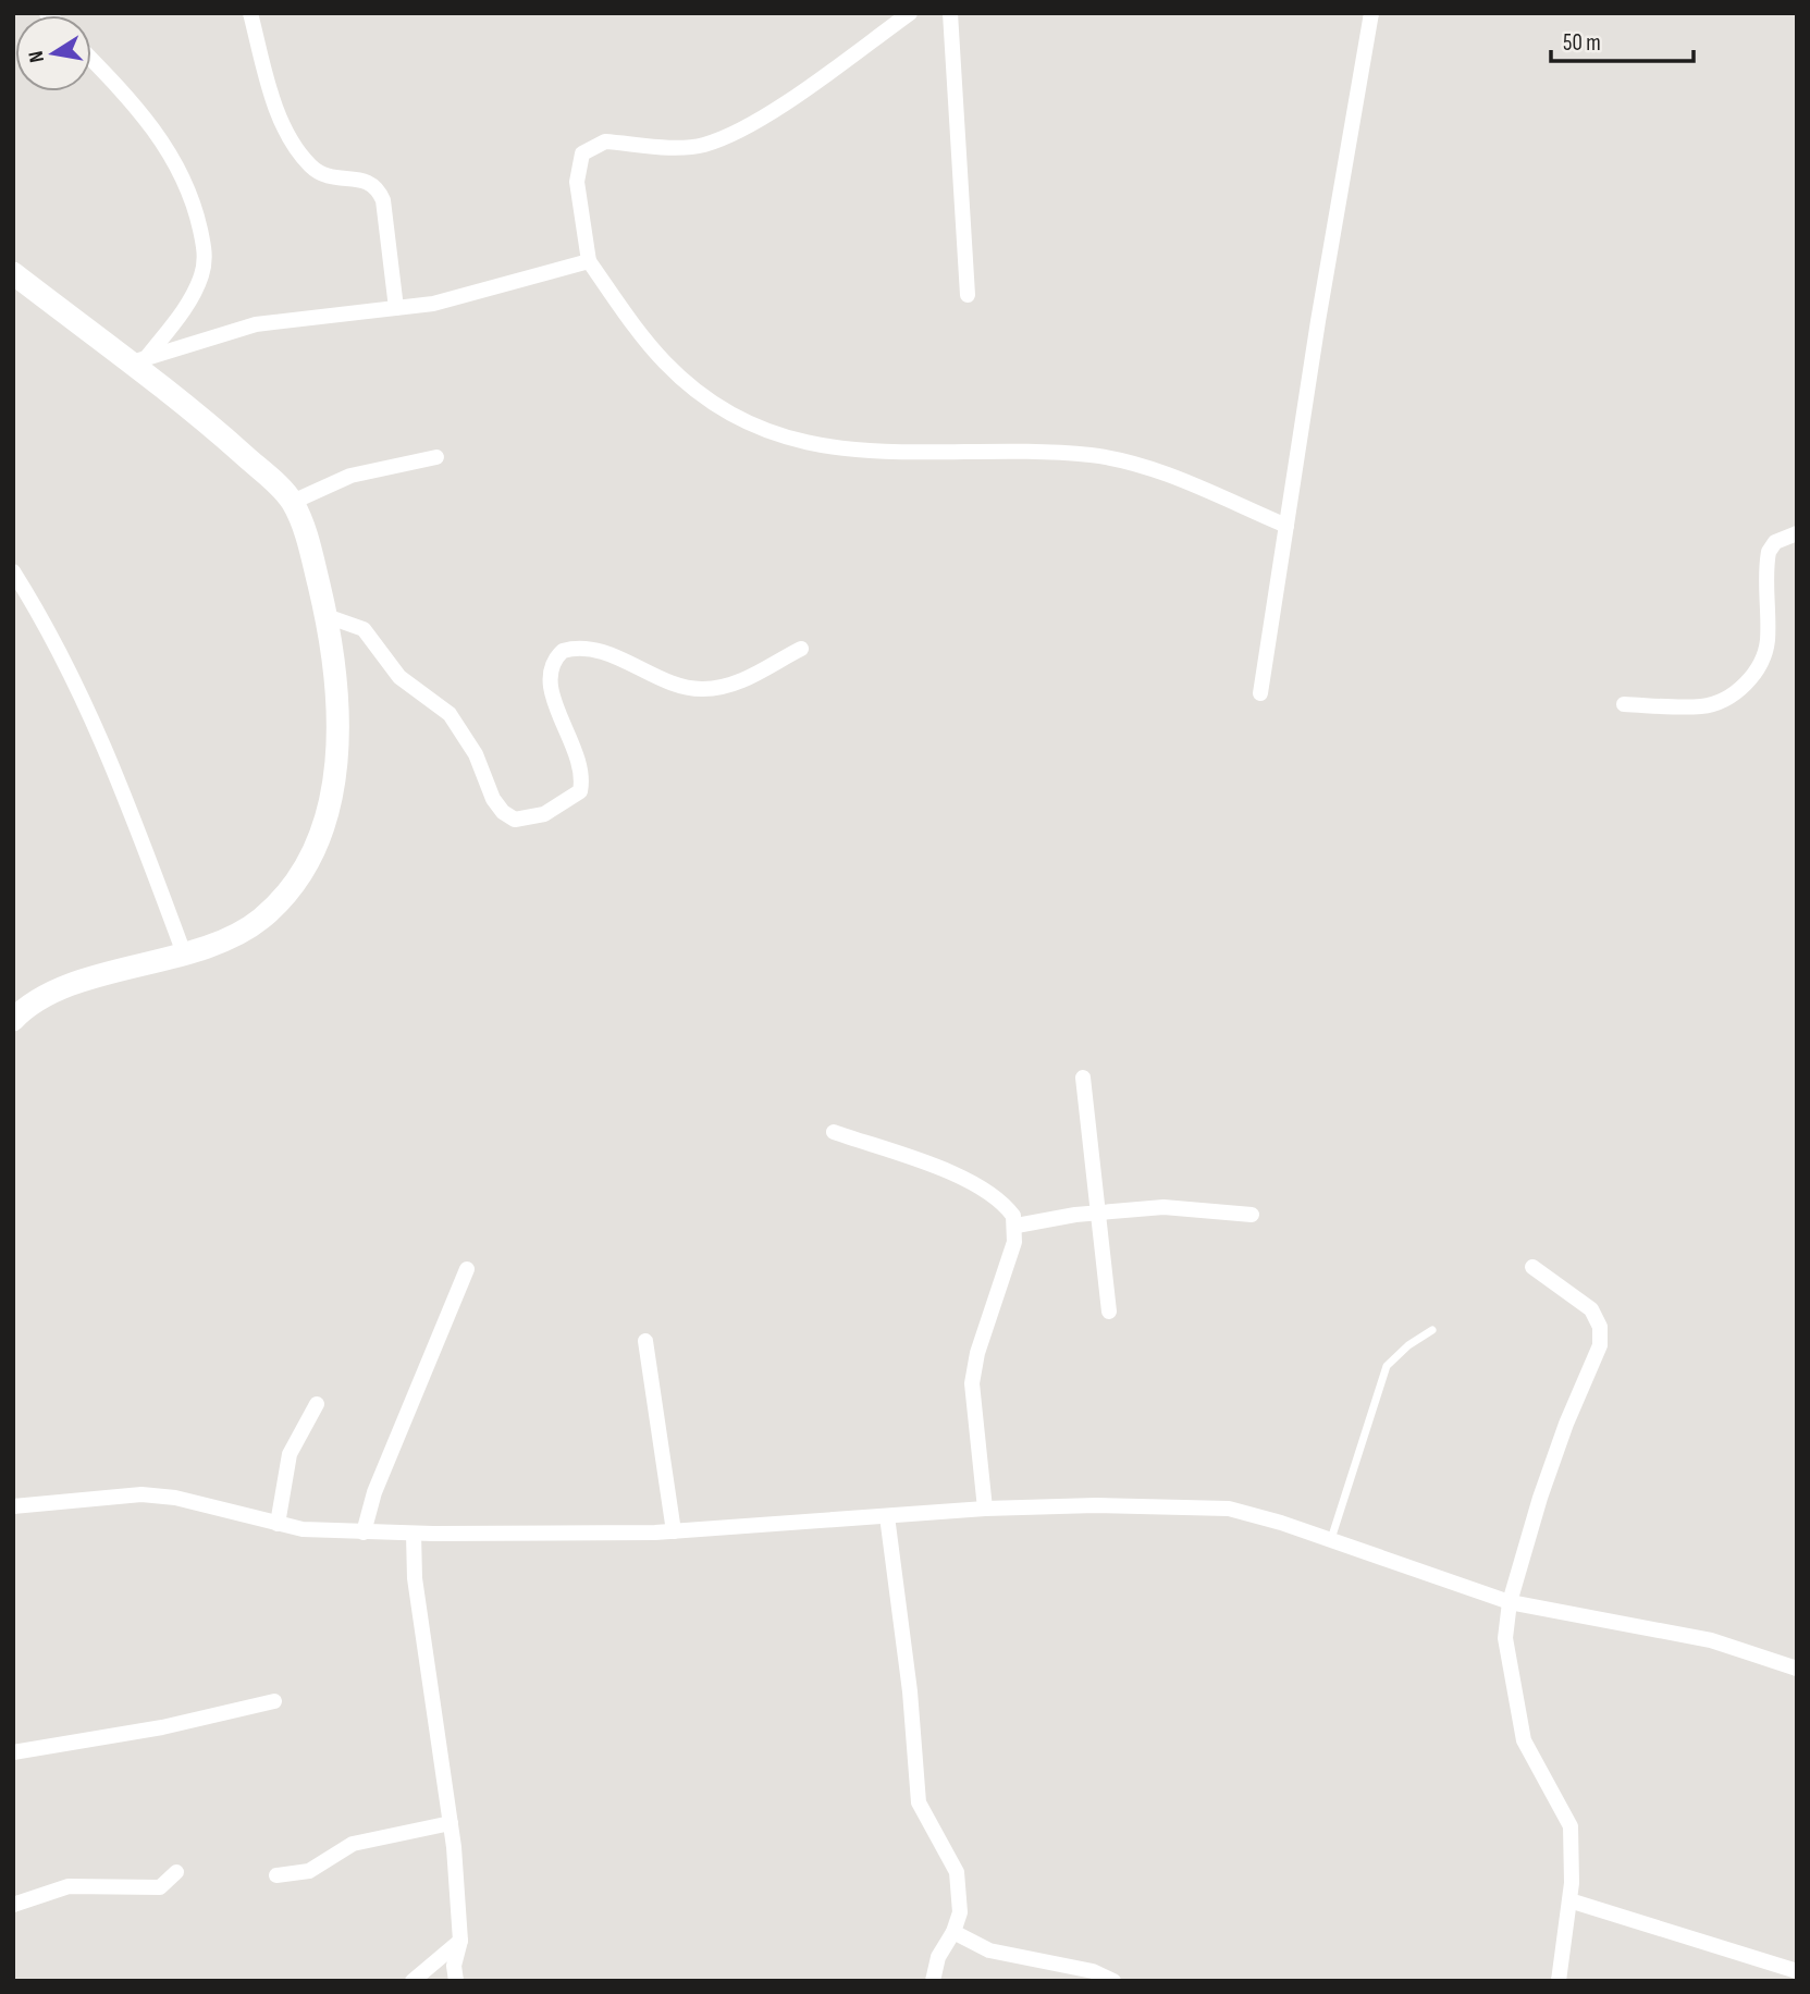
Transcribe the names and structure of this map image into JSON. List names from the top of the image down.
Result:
{
  "scale_bar": "50 m",
  "north": "left"
}
